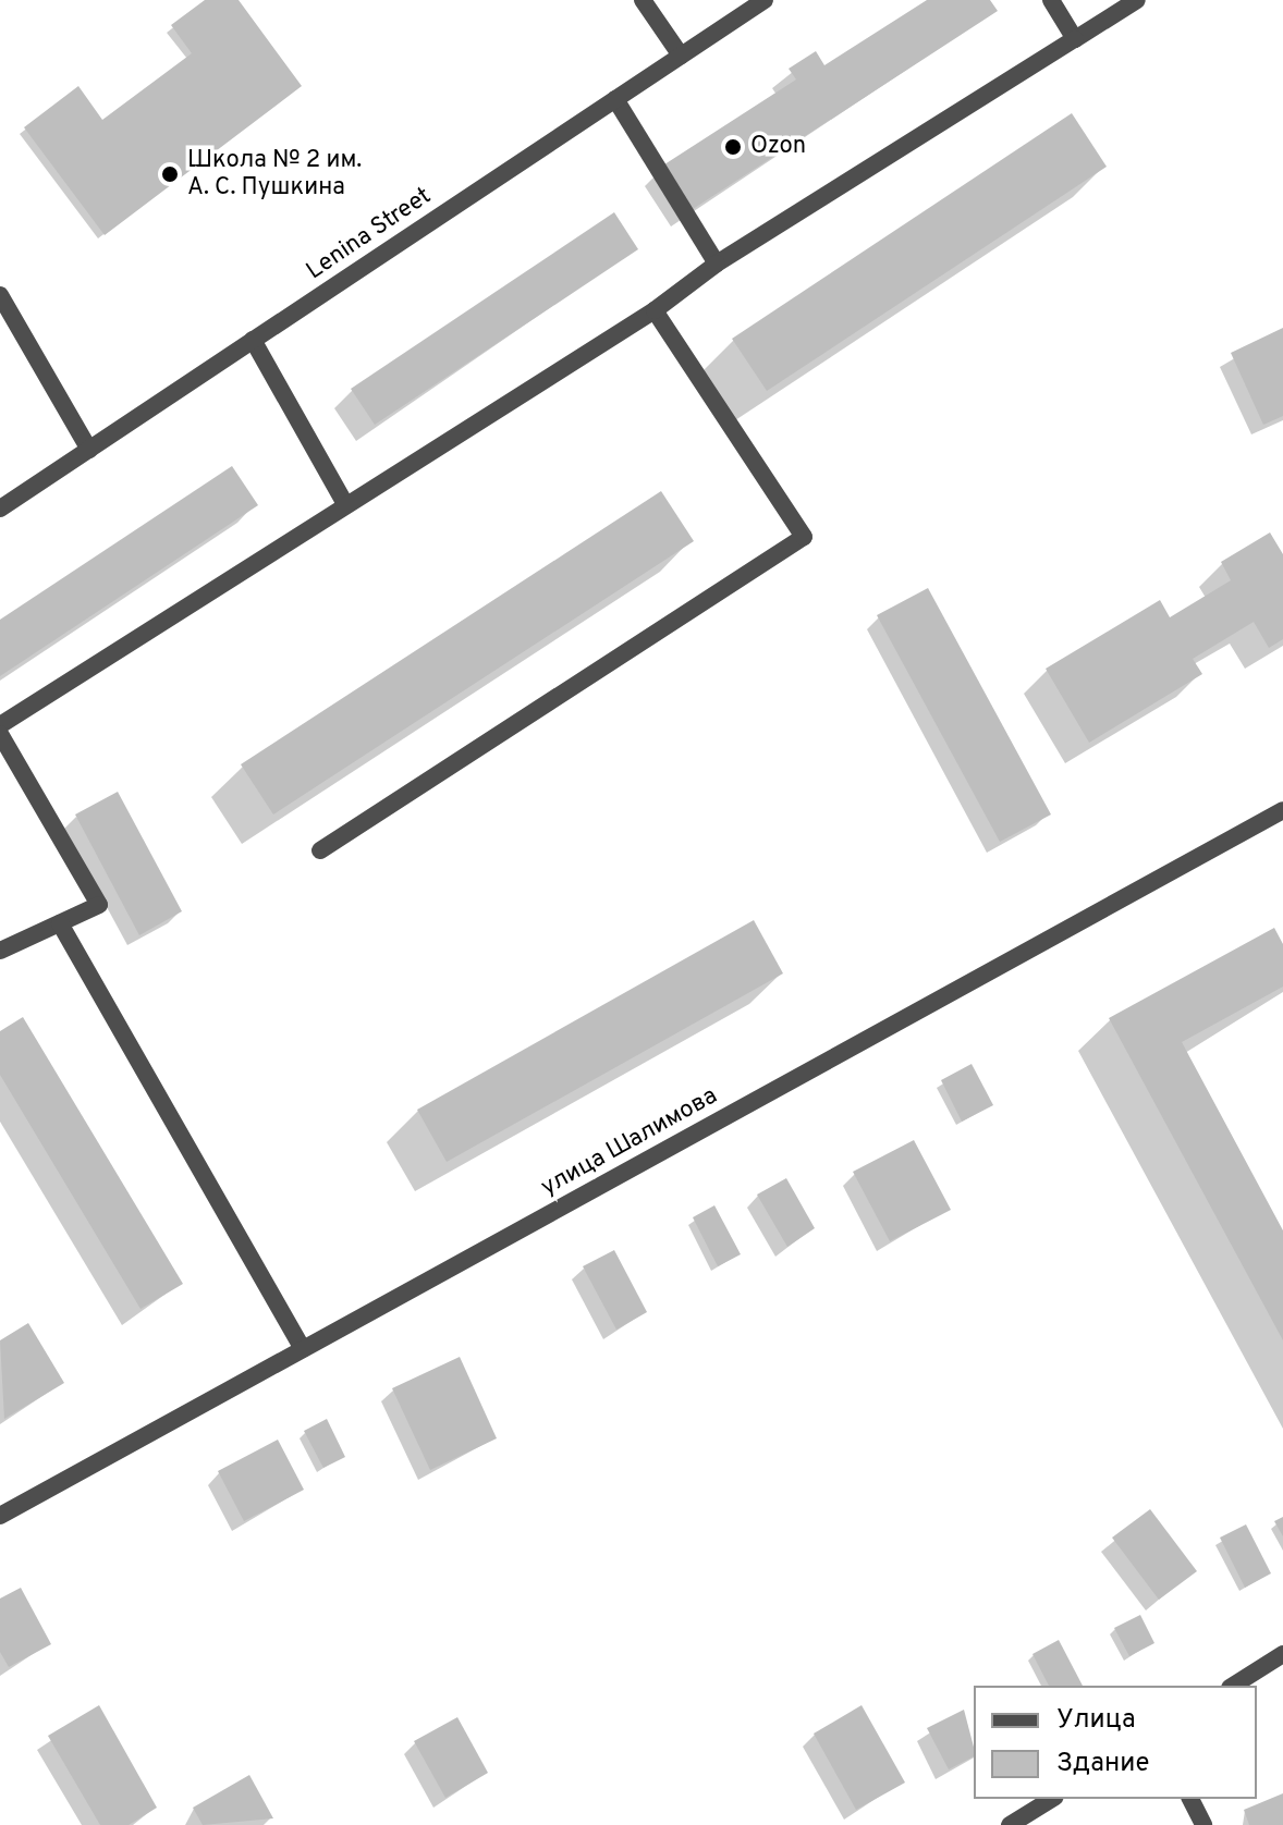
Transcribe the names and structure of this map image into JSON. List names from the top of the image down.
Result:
{
  "streets": {
    "street": ["Lenina Street", "улица Шалимова"]
  },
  "places": ["Ozon", "Школа № 2 им. А. С. Пушкина"],
  "legend": ["Улица", "Здание"]
}
